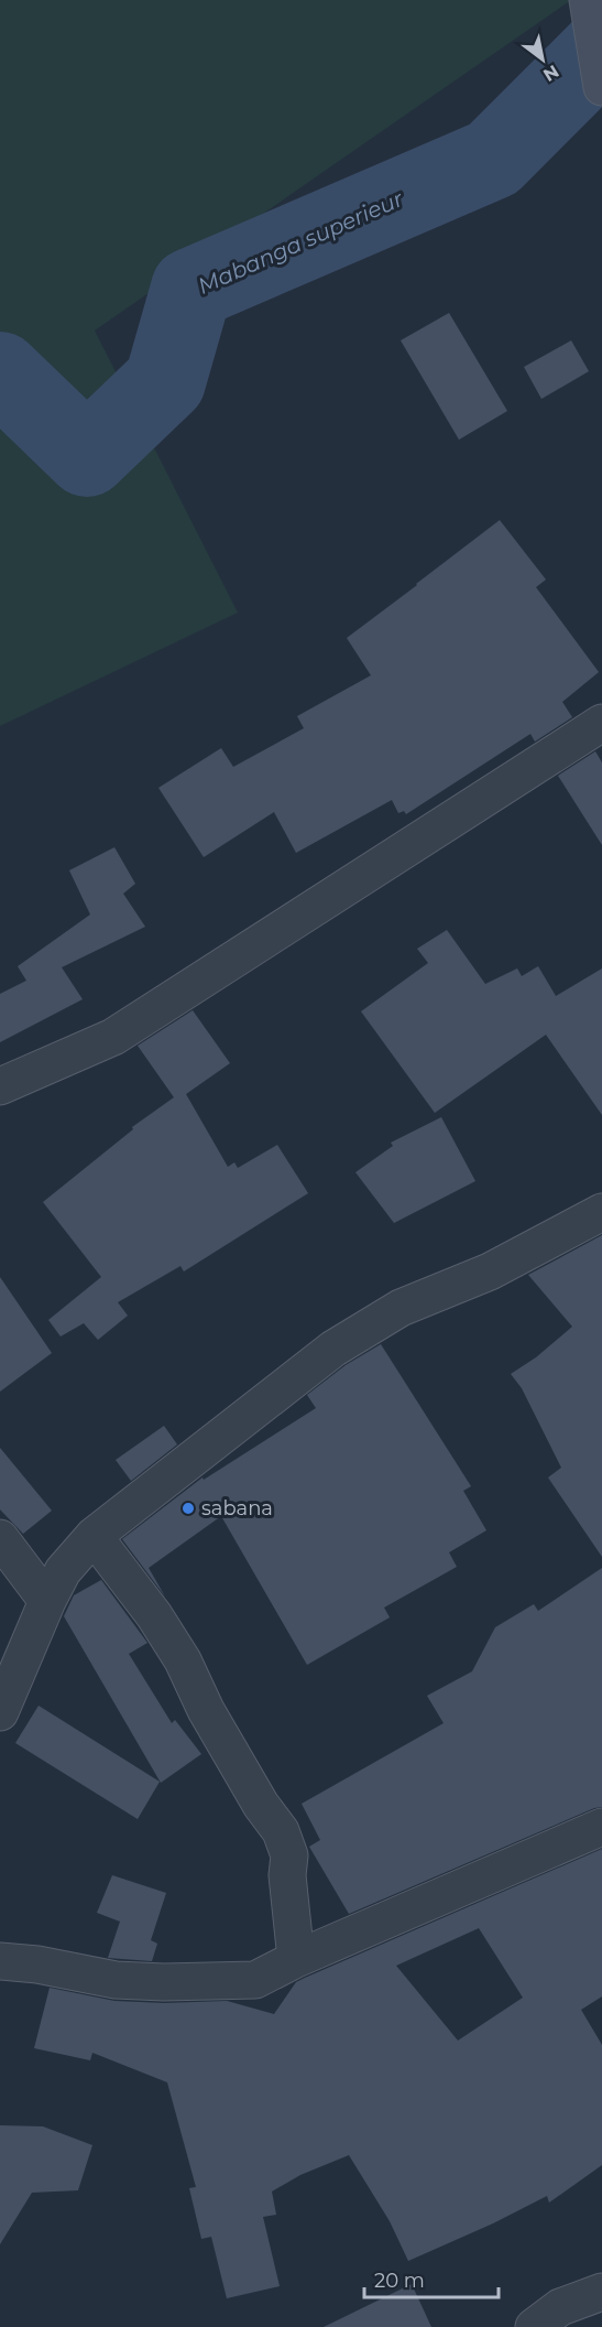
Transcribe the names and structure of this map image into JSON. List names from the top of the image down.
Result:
{
  "water": ["Mabanga superieur"],
  "places": ["sabana"],
  "scale_bar": "20 m",
  "north": "bottom right"
}
